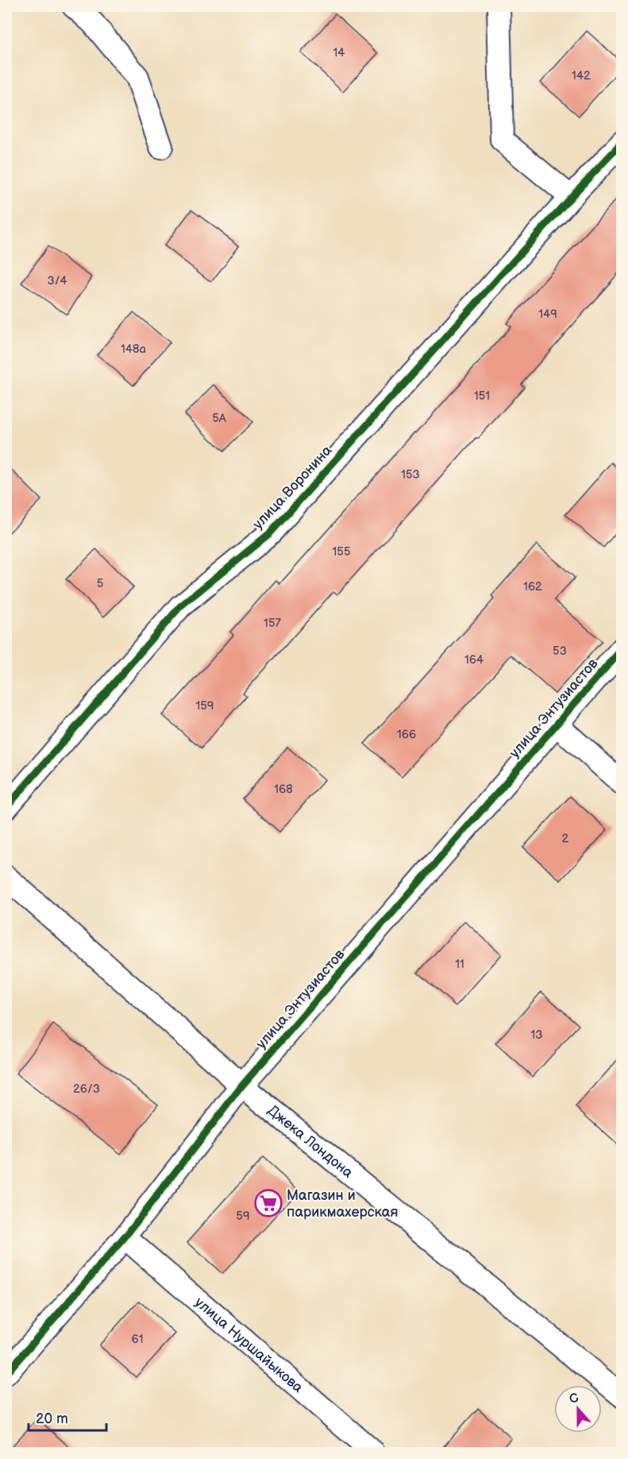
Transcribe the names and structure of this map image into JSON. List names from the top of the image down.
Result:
{
  "streets": {
    "street": [
      "улица Воронина",
      "улица Энтузиастов",
      "Джека Лондона",
      "улица Нуршайыкова"
    ]
  },
  "crossings": [
    ["улица Энтузиастов", "Джека Лондона"],
    ["улица Энтузиастов", "улица Нуршайыкова"]
  ],
  "places": {
    "supermarket": ["Магазин и парикмахерская"]
  },
  "house_numbers": [
    "14",
    "142",
    "3/4",
    "149",
    "148a",
    "151",
    "5А",
    "153",
    "155",
    "5",
    "162",
    "157",
    "53",
    "164",
    "159",
    "166",
    "168",
    "2",
    "11",
    "13",
    "26/3",
    "59",
    "61"
  ],
  "scale_bar": "20 m",
  "north": "top"
}
